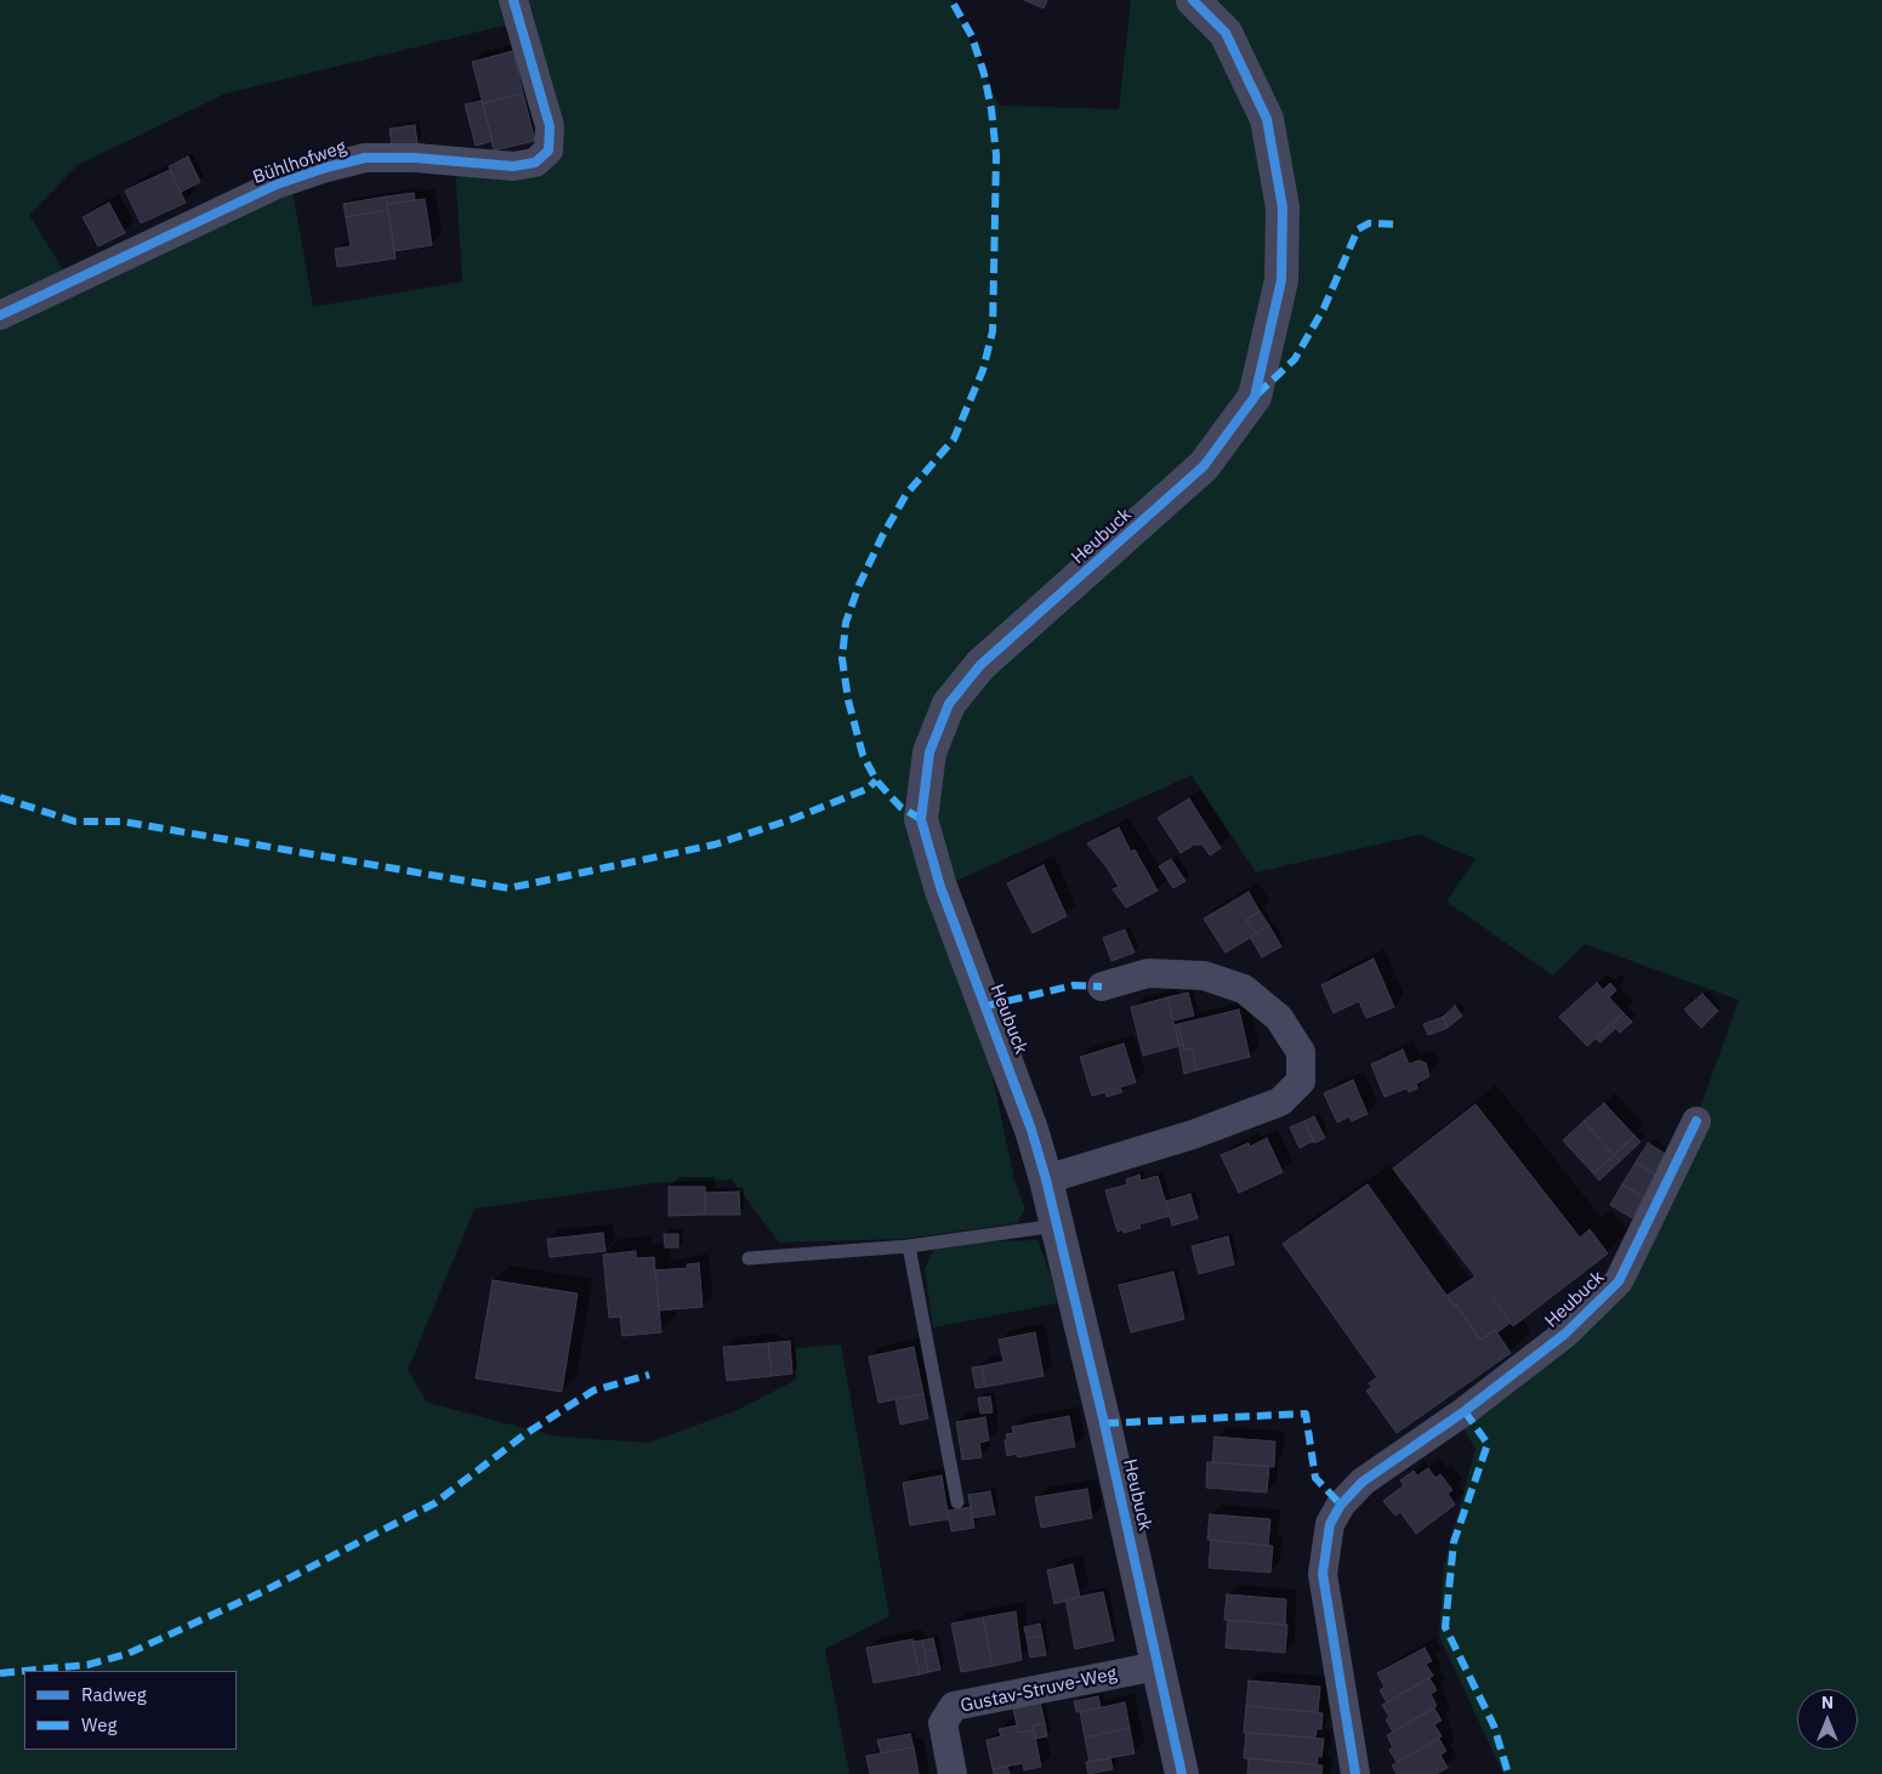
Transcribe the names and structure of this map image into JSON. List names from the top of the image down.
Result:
{
  "streets": {
    "street": ["Bühlhofweg", "Heubuck", "Gustav-Struve-Weg"]
  },
  "crossings": [
    ["Heubuck", "Gustav-Struve-Weg"]
  ],
  "legend": ["Radweg", "Weg"],
  "north": "top"
}
